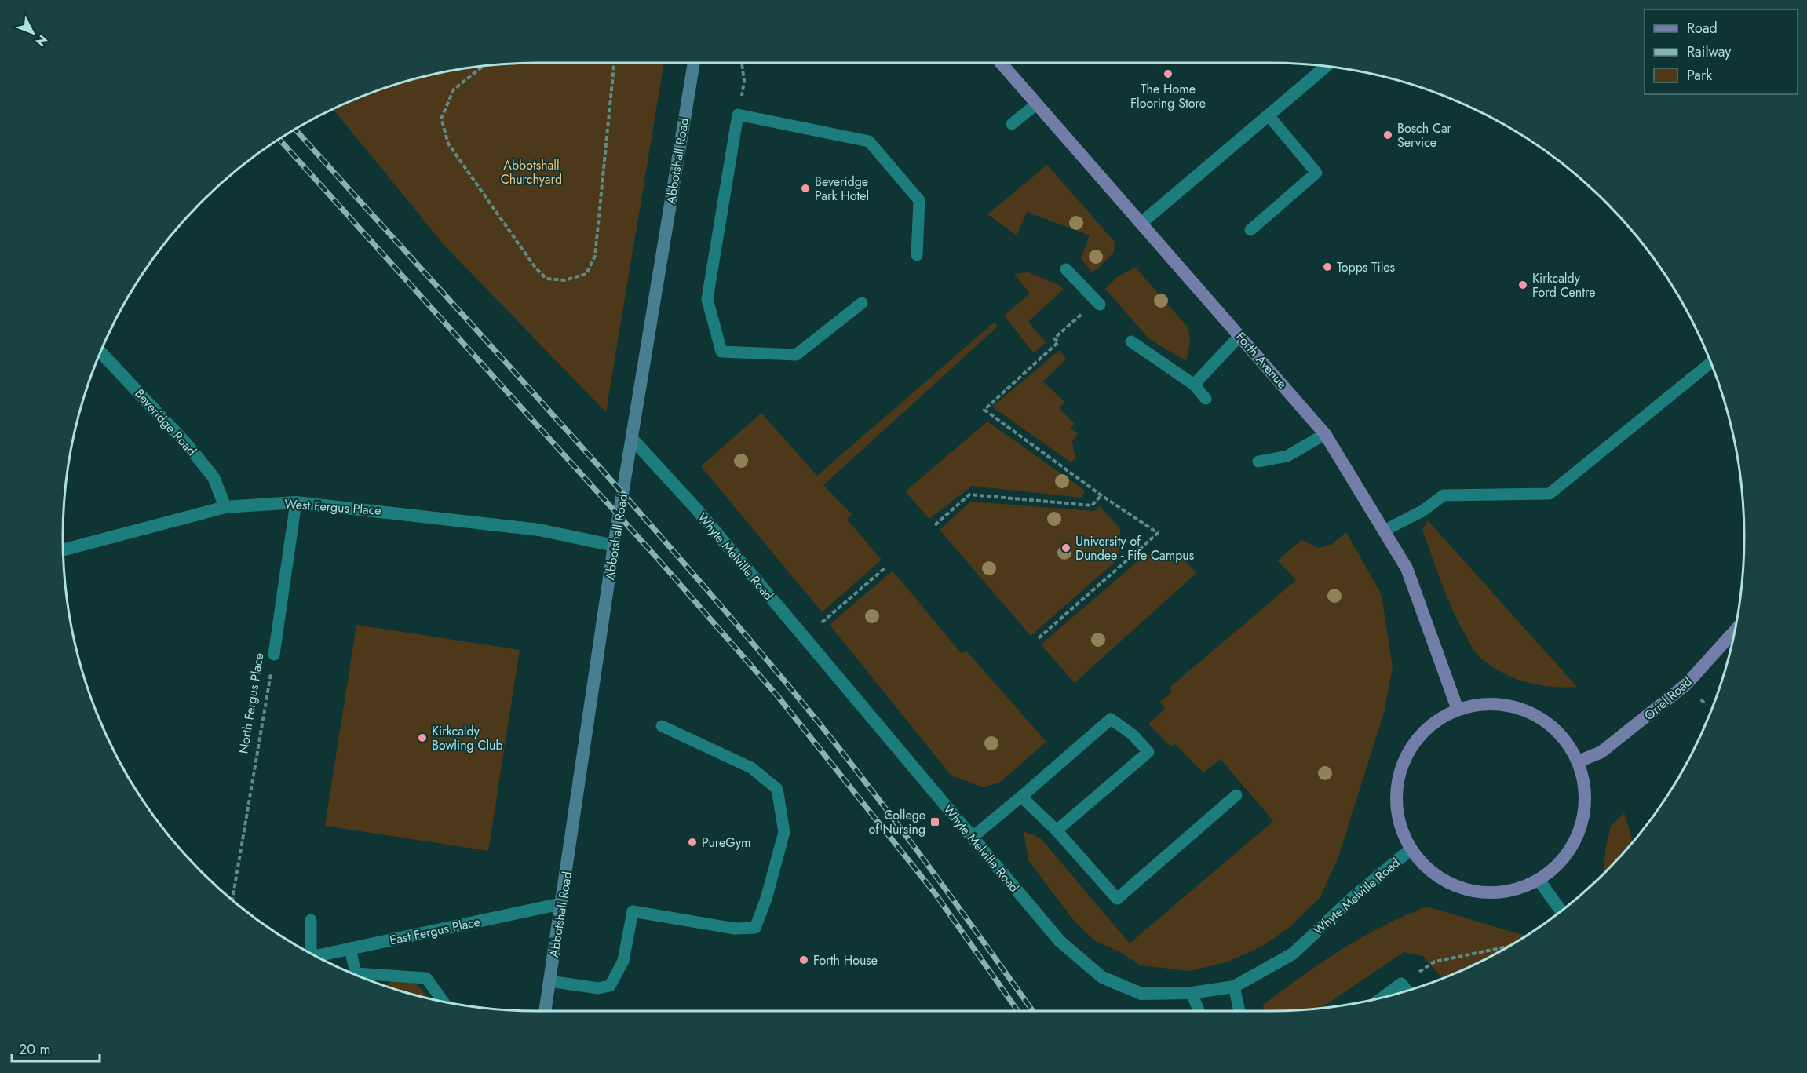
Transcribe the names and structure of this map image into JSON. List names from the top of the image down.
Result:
{
  "streets": {
    "main road": ["Abbotshall Road", "Forth Avenue", "Oriel Road"],
    "street": [
      "Beveridge Road",
      "West Fergus Place",
      "Whyte Melville Road",
      "East Fergus Place"
    ],
    "lane": ["North Fergus Place"]
  },
  "crossings": [
    ["Abbotshall Road", "West Fergus Place"],
    ["Abbotshall Road", "Whyte Melville Road"],
    ["Abbotshall Road", "East Fergus Place"],
    ["Beveridge Road", "West Fergus Place"],
    ["West Fergus Place", "North Fergus Place"]
  ],
  "parks": ["Abbotshall Churchyard"],
  "places": {
    "other": [
      "The Home Flooring Store",
      "Bosch Car Service",
      "Beveridge Park Hotel",
      "Topps Tiles",
      "Kirkcaldy Ford Centre",
      "University of Dundee - Fife Campus",
      "Kirkcaldy Bowling Club",
      "PureGym",
      "Forth House"
    ],
    "transit": ["College of Nursing"]
  },
  "legend": ["Road", "Railway", "Park"],
  "scale_bar": "20 m",
  "north": "bottom right"
}
